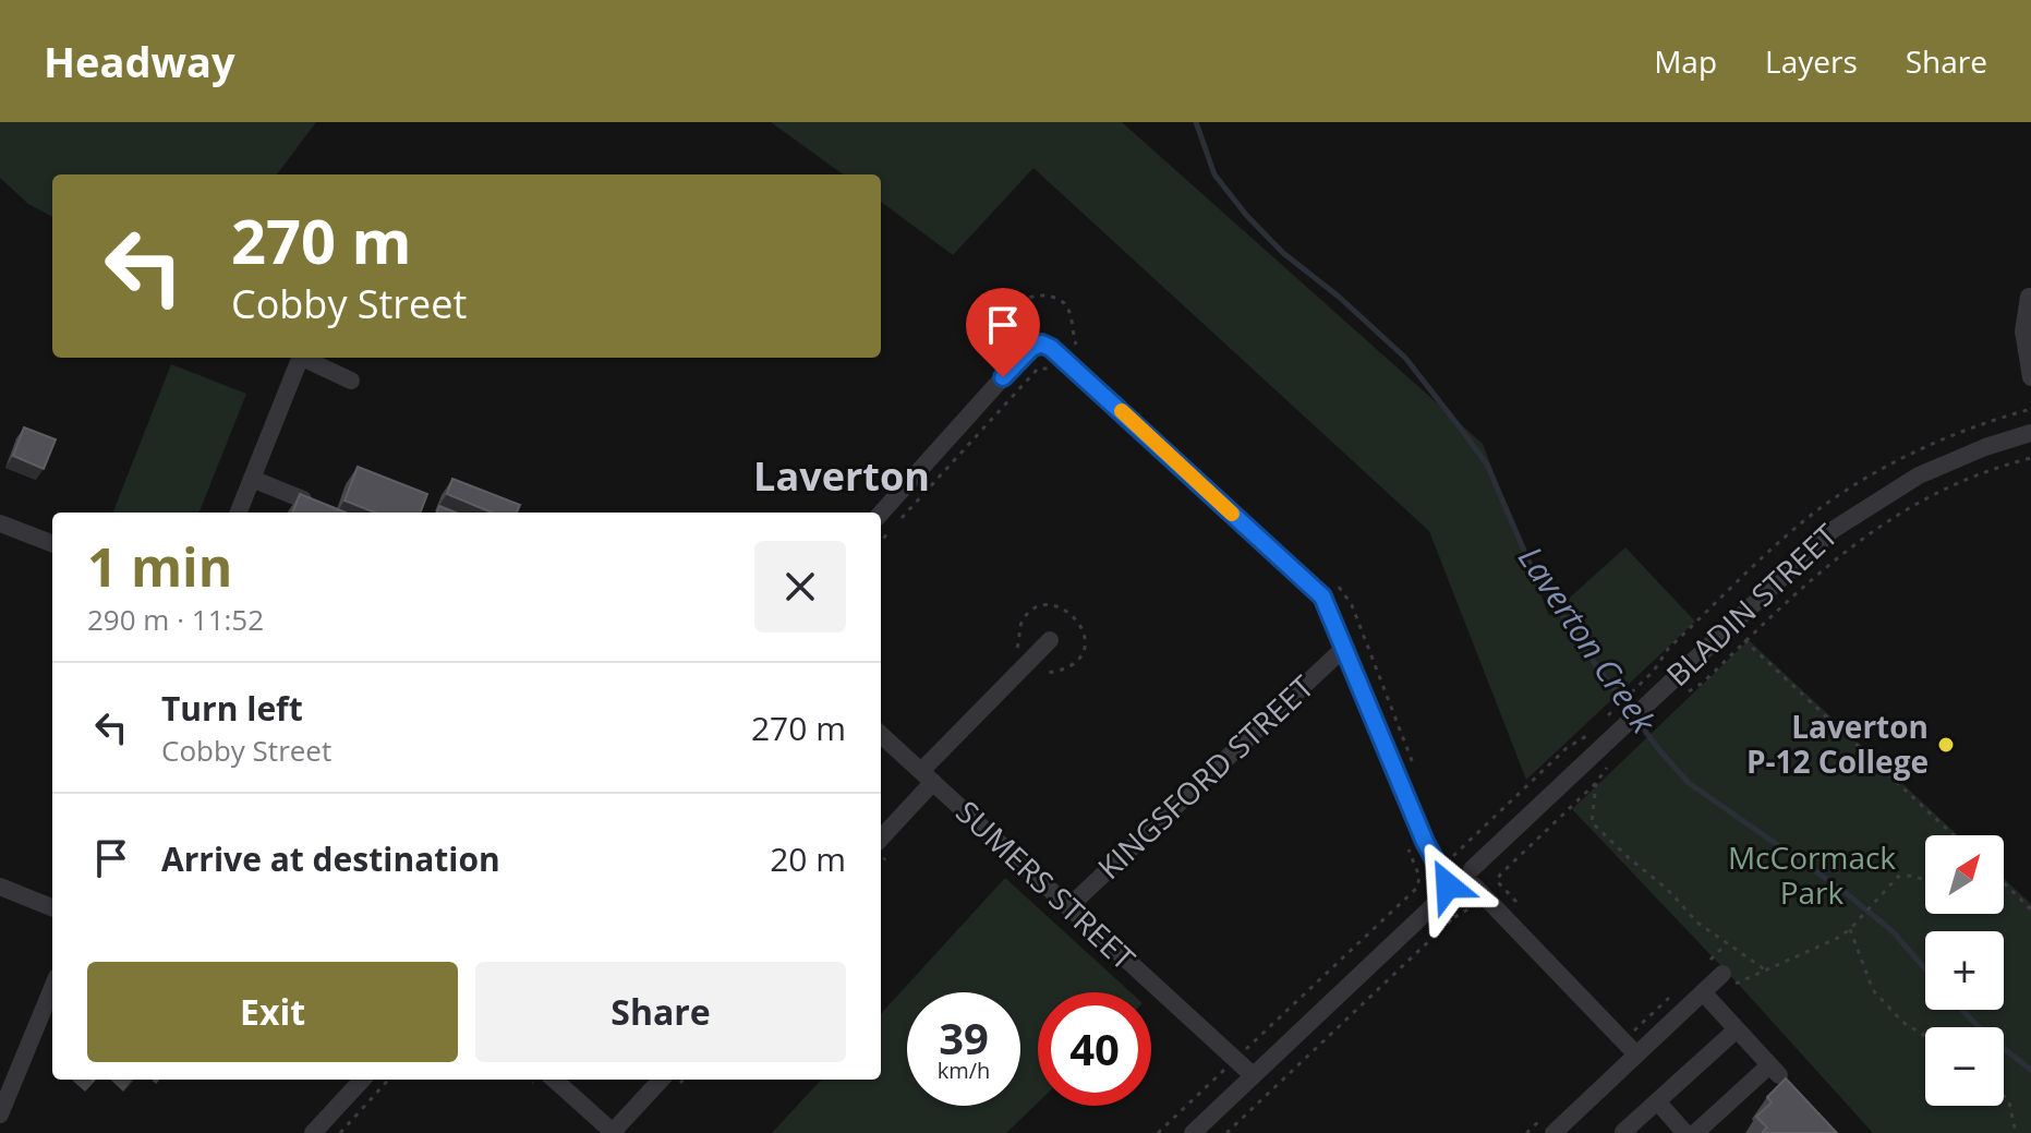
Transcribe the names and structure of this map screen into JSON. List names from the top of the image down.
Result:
{
  "streets": {
    "street": ["BLADIN STREET", "KINGSFORD STREET", "SUMERS STREET"]
  },
  "crossings": [
    ["KINGSFORD STREET", "SUMERS STREET"]
  ],
  "districts": ["Laverton"],
  "water": ["Laverton Creek"],
  "parks": ["McCormack Park"],
  "places": ["Laverton P-12 College"],
  "north": "top right",
  "page": {
    "header": "Headway",
    "nav": ["Map", "Layers", "Share"],
    "turn": ["270 m", "Cobby Street"],
    "heading": ["1 min", "290 m · 11:52"],
    "list": [
      {
        "name": "Turn left",
        "note": "Cobby Street",
        "value": "270 m"
      },
      {
        "name": "Arrive at destination",
        "value": "20 m"
      }
    ],
    "map_buttons": ["+", "−"],
    "buttons": ["Exit", "Share"],
    "speed": "39 km/h",
    "limit": "40"
  }
}
